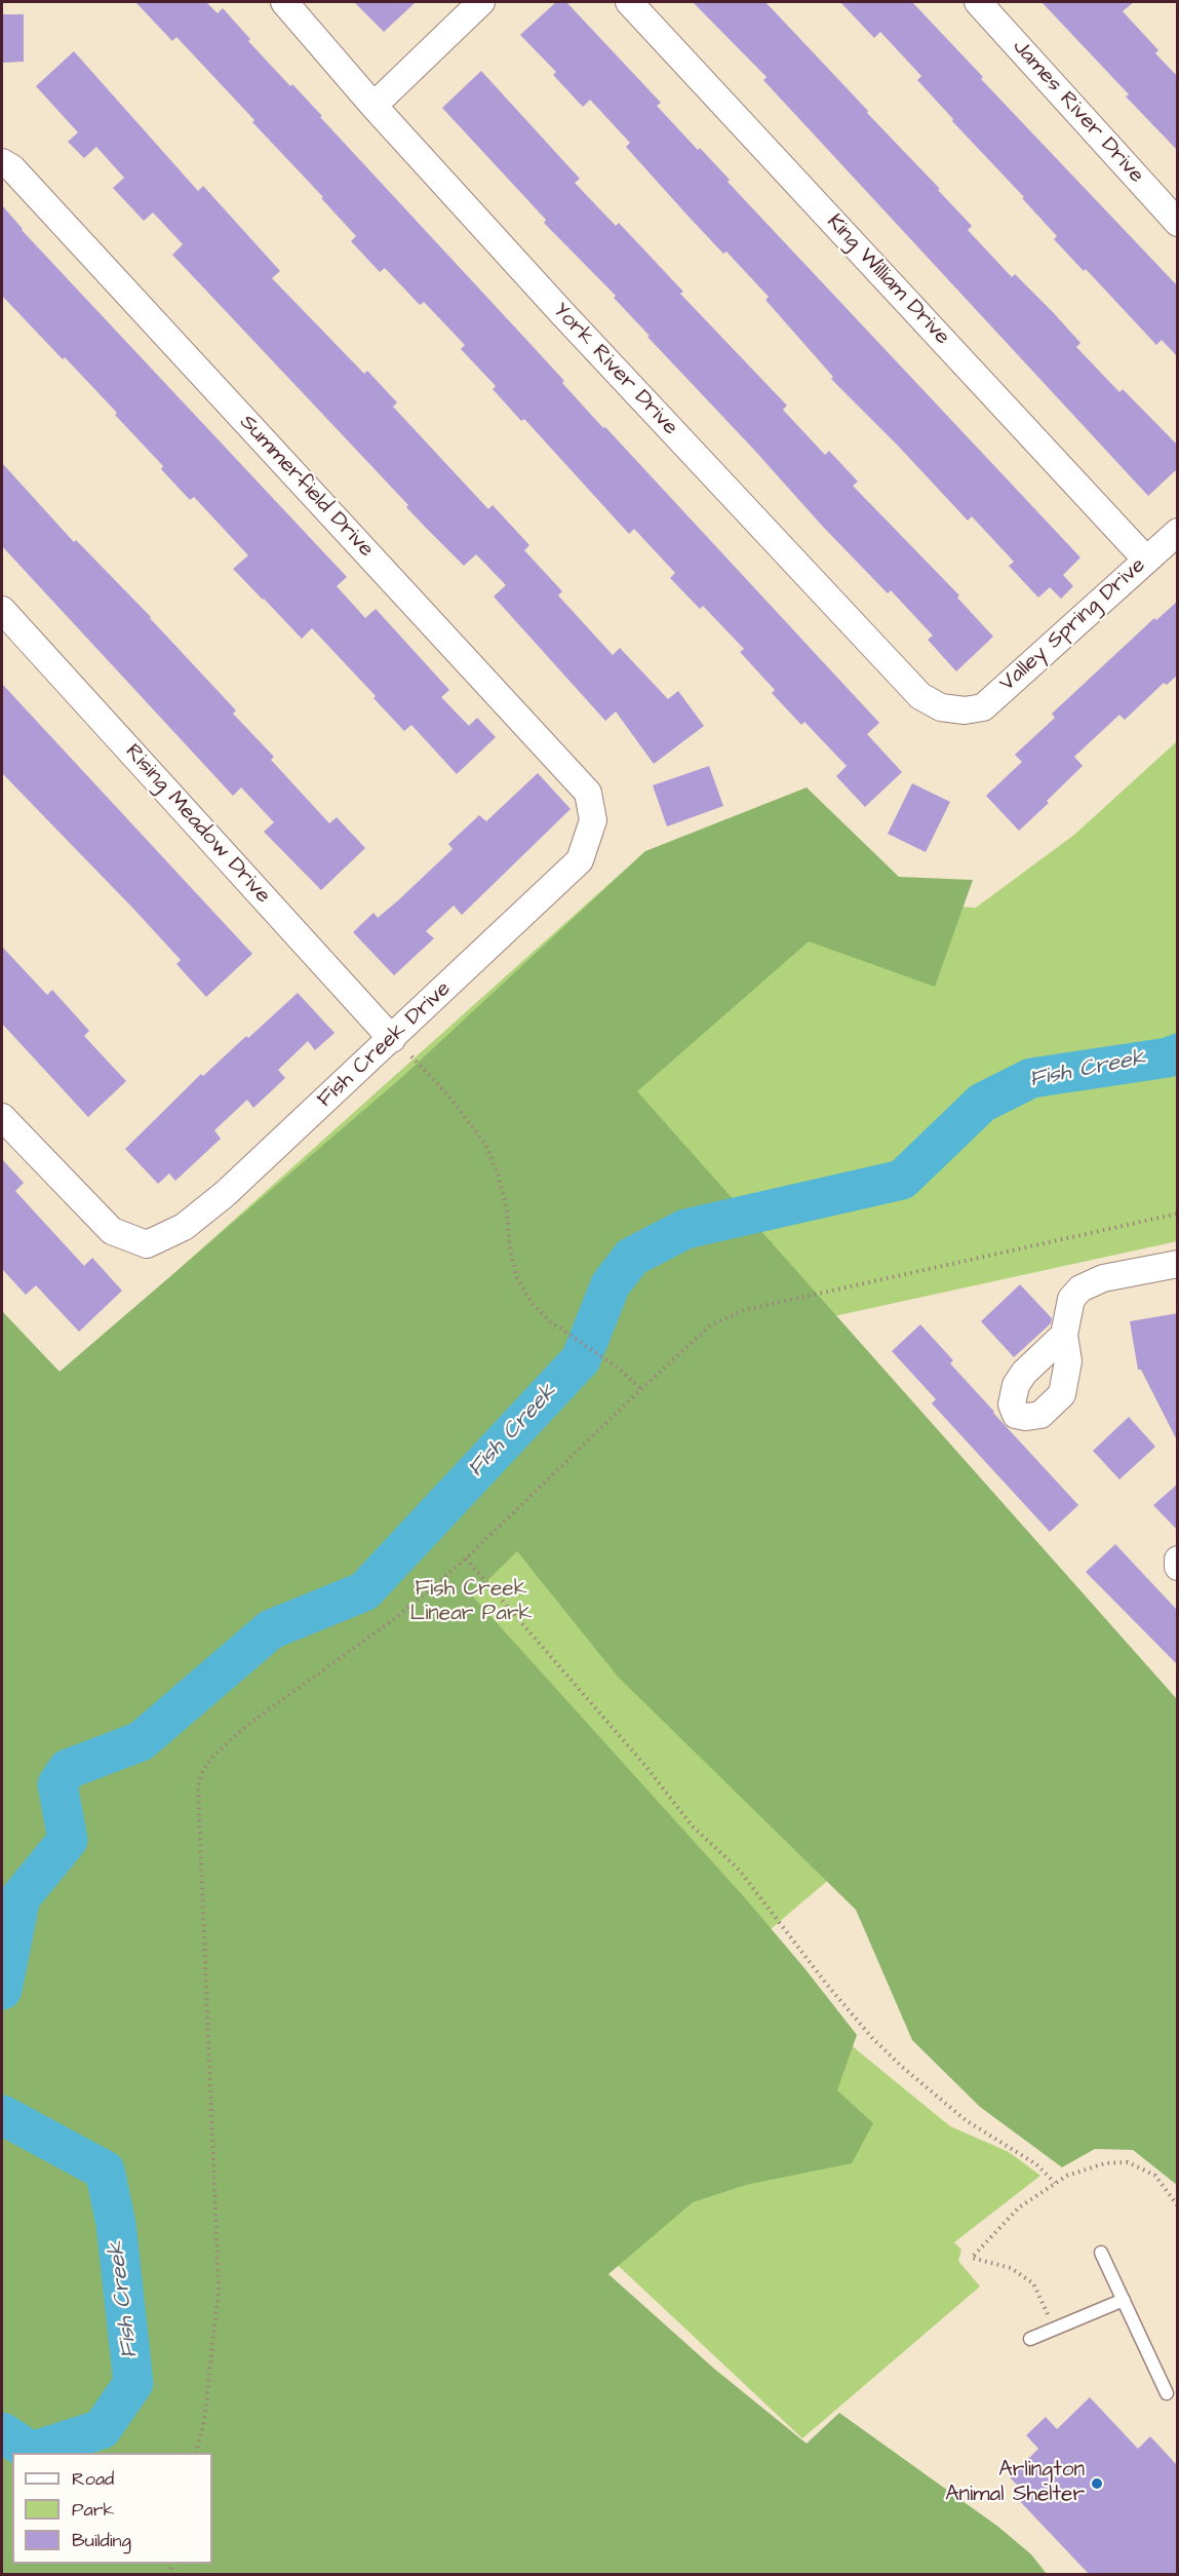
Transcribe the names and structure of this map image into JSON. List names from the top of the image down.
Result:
{
  "streets": {
    "street": [
      "James River Drive",
      "King William Drive",
      "York River Drive",
      "Summerfield Drive",
      "Valley Spring Drive",
      "Rising Meadow Drive",
      "Fish Creek Drive"
    ]
  },
  "crossings": [
    ["King William Drive", "Valley Spring Drive"],
    ["York River Drive", "Valley Spring Drive"],
    ["Summerfield Drive", "Fish Creek Drive"],
    ["Rising Meadow Drive", "Fish Creek Drive"]
  ],
  "water": ["Fish Creek"],
  "parks": ["Fish Creek Linear Park"],
  "places": ["Arlington Animal Shelter"],
  "legend": ["Road", "Park", "Building"]
}
